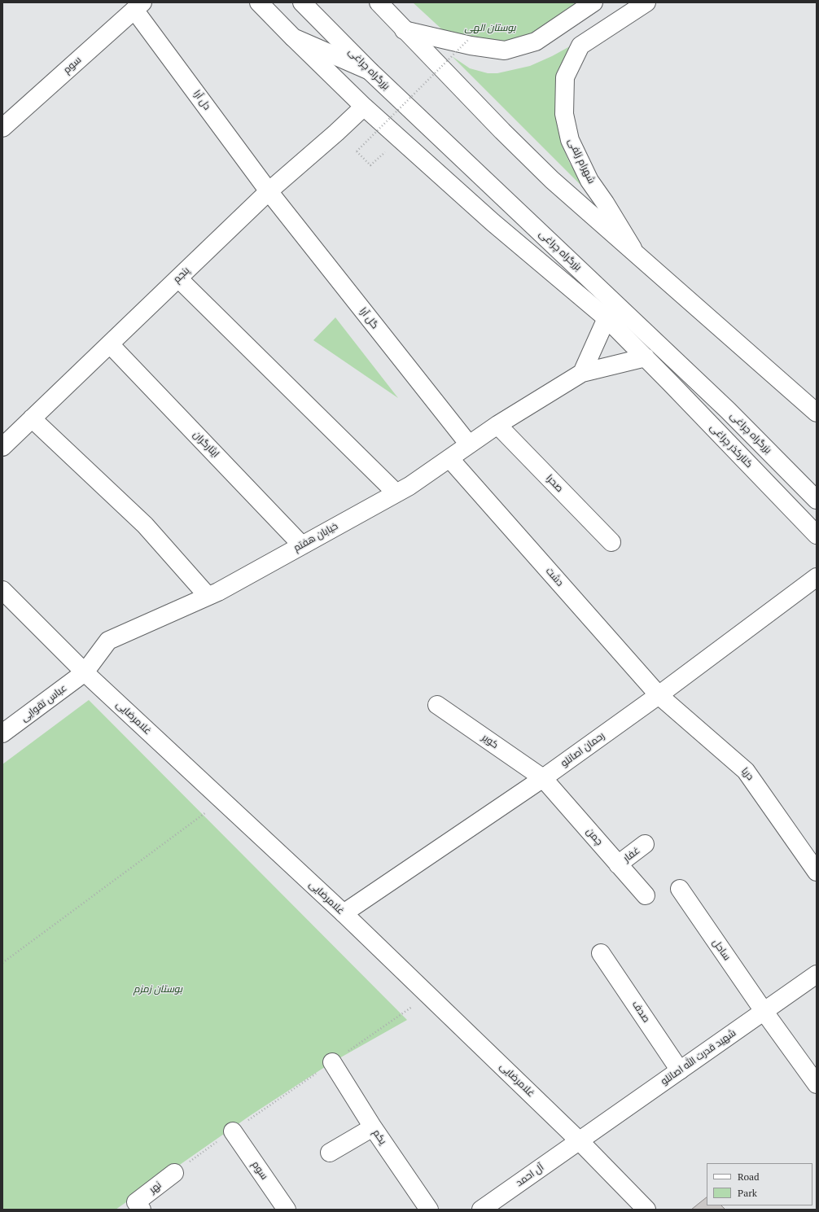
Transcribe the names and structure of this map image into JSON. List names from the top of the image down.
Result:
{
  "streets": {
    "main road": [
      "سوم",
      "بزرگراه چراغی",
      "دل آرا",
      "شهرام زلفی",
      "پنجم",
      "گل آرا",
      "ایثارگران",
      "کنارکذر چراغی",
      "صحرا",
      "خیابان هفتم",
      "دشت",
      "عباس تقوایی",
      "غلامرضایی",
      "کویر",
      "رحمان اصانلو",
      "دریا",
      "چمن",
      "غفار",
      "ساحل",
      "صدف",
      "شهید قدرت الله اصانلو",
      "یکم",
      "آل احمد",
      "نهر"
    ]
  },
  "crossings": [
    ["سوم", "دل آرا"],
    ["دل آرا", "پنجم"],
    ["دل آرا", "گل آرا"],
    ["پنجم", "گل آرا"],
    ["پنجم", "ایثارگران"],
    ["پنجم", "کنارکذر چراغی"],
    ["گل آرا", "خیابان هفتم"],
    ["ایثارگران", "خیابان هفتم"],
    ["صحرا", "خیابان هفتم"],
    ["خیابان هفتم", "دشت"],
    ["خیابان هفتم", "عباس تقوایی"],
    ["خیابان هفتم", "غلامرضایی"],
    ["دشت", "رحمان اصانلو"],
    ["دشت", "دریا"],
    ["عباس تقوایی", "غلامرضایی"],
    ["غلامرضایی", "رحمان اصانلو"],
    ["غلامرضایی", "شهید قدرت الله اصانلو"],
    ["غلامرضایی", "آل احمد"],
    ["کویر", "رحمان اصانلو"],
    ["کویر", "چمن"],
    ["رحمان اصانلو", "دریا"],
    ["رحمان اصانلو", "چمن"],
    ["چمن", "غفار"],
    ["ساحل", "شهید قدرت الله اصانلو"],
    ["صدف", "شهید قدرت الله اصانلو"],
    ["شهید قدرت الله اصانلو", "آل احمد"]
  ],
  "parks": ["بوستان الهی", "بوستان زمزم"],
  "legend": ["Road", "Park"]
}
